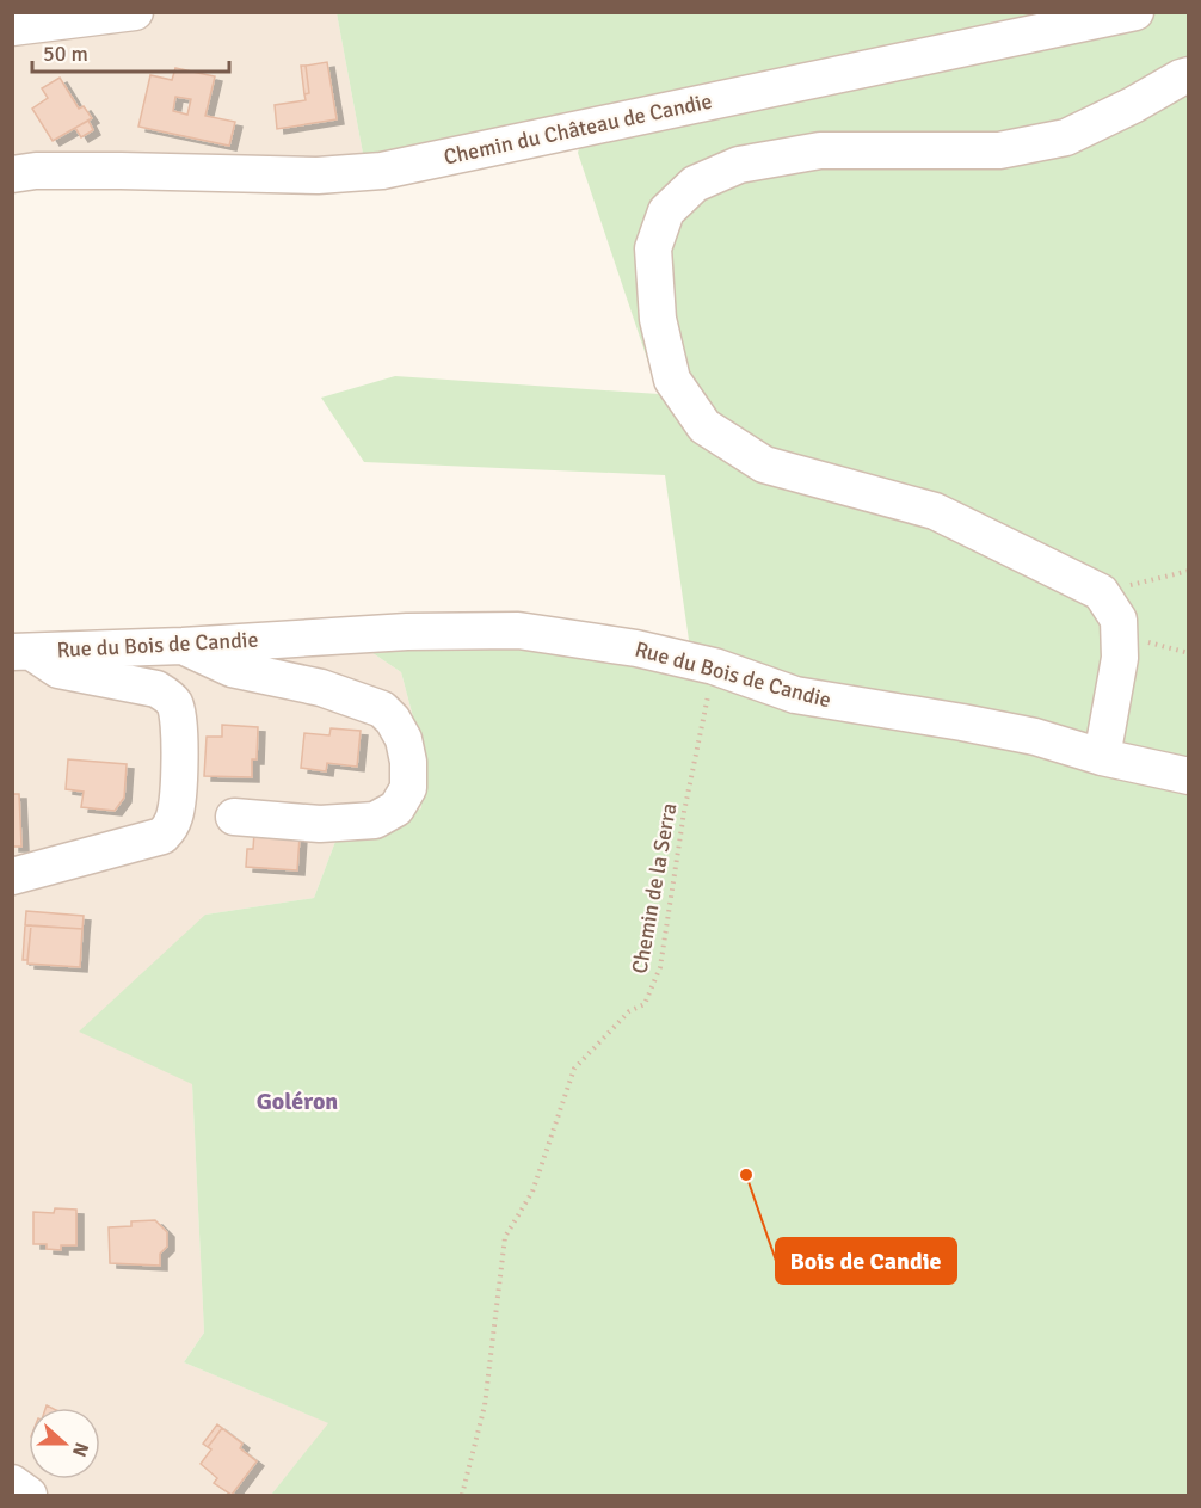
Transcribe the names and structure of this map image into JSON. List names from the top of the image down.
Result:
{
  "streets": {
    "street": ["Chemin du Château de Candie", "Rue du Bois de Candie"],
    "path": ["Chemin de la Serra"]
  },
  "crossings": [
    ["Rue du Bois de Candie", "Chemin de la Serra"]
  ],
  "districts": ["Goléron"],
  "places": ["Bois de Candie"],
  "scale_bar": "50 m",
  "north": "right"
}
